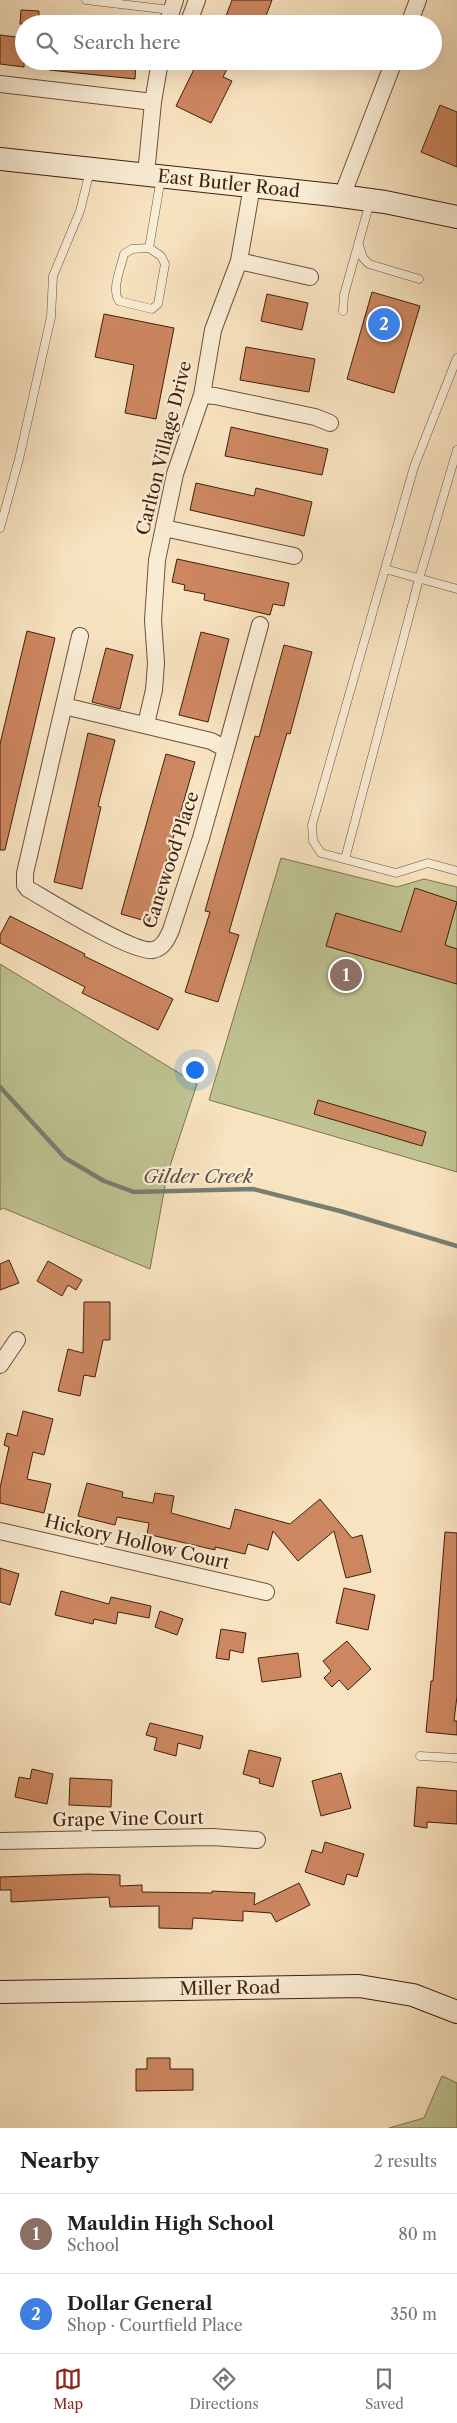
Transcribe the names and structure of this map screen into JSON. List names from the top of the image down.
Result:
{
  "streets": {
    "street": [
      "East Butler Road",
      "Carlton Village Drive",
      "Canewood Place",
      "Hickory Hollow Court",
      "Grape Vine Court",
      "Miller Road"
    ]
  },
  "crossings": [
    ["East Butler Road", "Carlton Village Drive"]
  ],
  "water": ["Gilder Creek"],
  "page": {
    "search": "Search here",
    "pins": ["2", "1"],
    "heading": ["Nearby", "2 results"],
    "list": [
      {
        "mark": "1",
        "name": "Mauldin High School",
        "note": "School",
        "value": "80 m"
      },
      {
        "mark": "2",
        "name": "Dollar General",
        "note": "Shop · Courtfield Place",
        "value": "350 m"
      }
    ],
    "nav": ["Map", "Directions", "Saved"]
  }
}
